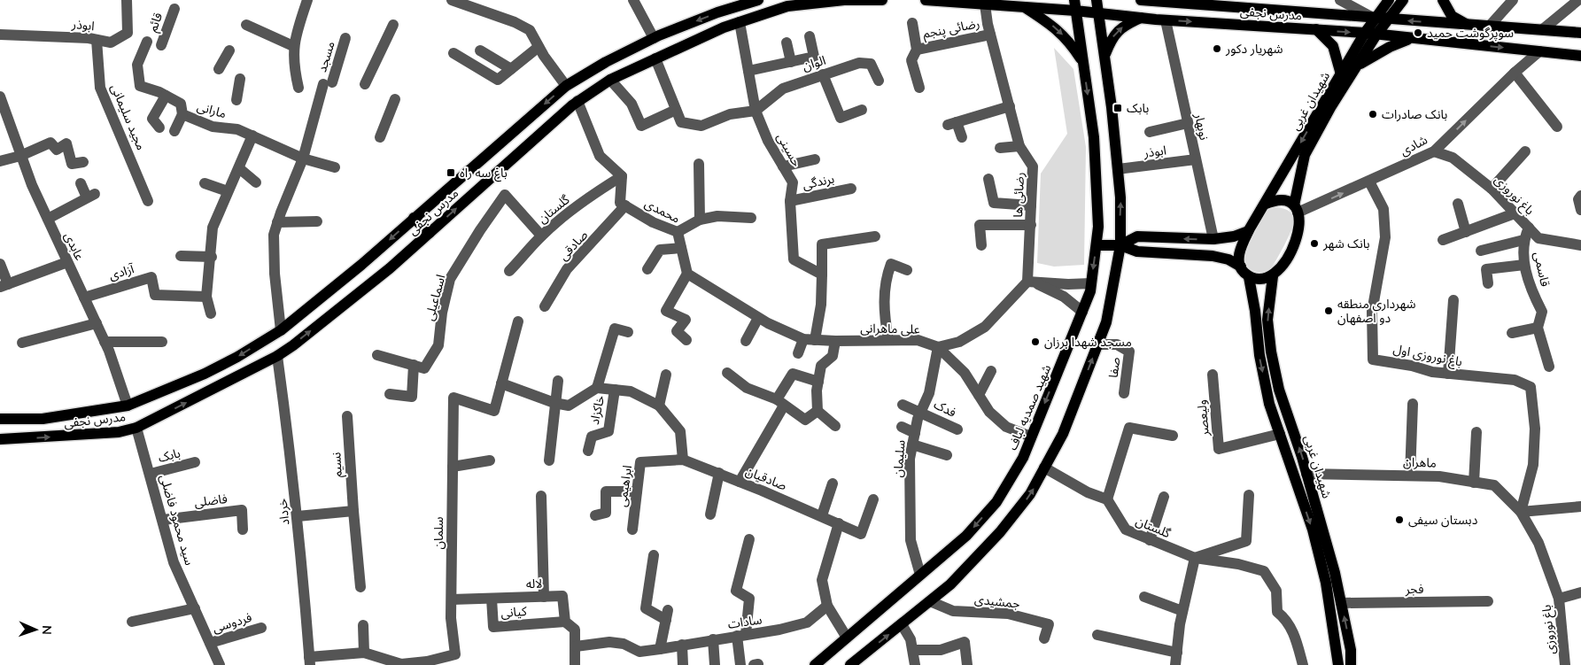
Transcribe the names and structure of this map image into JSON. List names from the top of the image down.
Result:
{
  "streets": {
    "main road": ["مدرس نجفی", "شهیدان غربی", "شهید صمدیه لباف"],
    "street": [
      "قائم",
      "ابوذر",
      "رضائی پنجم",
      "مسجد",
      "الوان",
      "مارانی",
      "مجید سلیمانی",
      "نوبهار",
      "شادی",
      "حسینی",
      "برندگی",
      "رضائی ها",
      "باغ نوروزی",
      "گلستان",
      "محمدی",
      "صادقی",
      "عابدی",
      "قاسمی",
      "آزادی",
      "اسماعیلی",
      "علی ماهرانی",
      "باغ نوروزی اول",
      "صفا",
      "فدک",
      "خاکزاد",
      "ولیعصر",
      "بابک",
      "سلیمان",
      "ماهران",
      "نسیم",
      "صادقیان",
      "ابراهیمی",
      "فاضلی",
      "خرداد",
      "سید محمود فاضلی",
      "سلمان",
      "لاله",
      "فجر",
      "جمشیدی",
      "کیانی",
      "سادات",
      "فردوسی"
    ]
  },
  "crossings": [
    ["مدرس نجفی", "شهیدان غربی"],
    ["مدرس نجفی", "نوبهار"],
    ["مدرس نجفی", "شادی"],
    ["مدرس نجفی", "حسینی"],
    ["مدرس نجفی", "رضائی ها"],
    ["مدرس نجفی", "عابدی"],
    ["مدرس نجفی", "شهید صمدیه لباف"],
    ["مدرس نجفی", "خرداد"],
    ["مدرس نجفی", "سید محمود فاضلی"],
    ["ابوذر", "مجید سلیمانی"],
    ["ابوذر", "نوبهار"],
    ["رضائی پنجم", "رضائی ها"],
    ["مسجد", "مارانی"],
    ["الوان", "حسینی"],
    ["شهیدان غربی", "شادی"],
    ["شهیدان غربی", "ولیعصر"],
    ["شهیدان غربی", "ماهران"],
    ["شهیدان غربی", "فجر"],
    ["شادی", "باغ نوروزی"],
    ["شادی", "باغ نوروزی اول"],
    ["حسینی", "برندگی"],
    ["باغ نوروزی", "قاسمی"],
    ["باغ نوروزی", "ماهران"],
    ["گلستان", "محمدی"],
    ["گلستان", "اسماعیلی"],
    ["محمدی", "صادقی"],
    ["عابدی", "آزادی"],
    ["علی ماهرانی", "شهید صمدیه لباف"],
    ["علی ماهرانی", "سلیمان"],
    ["باغ نوروزی اول", "ماهران"],
    ["شهید صمدیه لباف", "سلیمان"],
    ["فدک", "سلیمان"],
    ["بابک", "سید محمود فاضلی"],
    ["صادقیان", "ابراهیمی"],
    ["فاضلی", "سید محمود فاضلی"],
    ["خرداد", "سلمان"],
    ["سید محمود فاضلی", "فردوسی"],
    ["سلمان", "لاله"],
    ["لاله", "کیانی"],
    ["لاله", "سادات"]
  ],
  "places": {
    "other": [
      "سوپرگوشت حمید",
      "شهریار دکور",
      "بانک صادرات",
      "بانک شهر",
      "شهرداری منطقه دو اصفهان",
      "مسجد شهدا برزان",
      "دبستان سیفی"
    ],
    "transit": ["بابک", "باغ سه راه"]
  },
  "north": "right"
}
